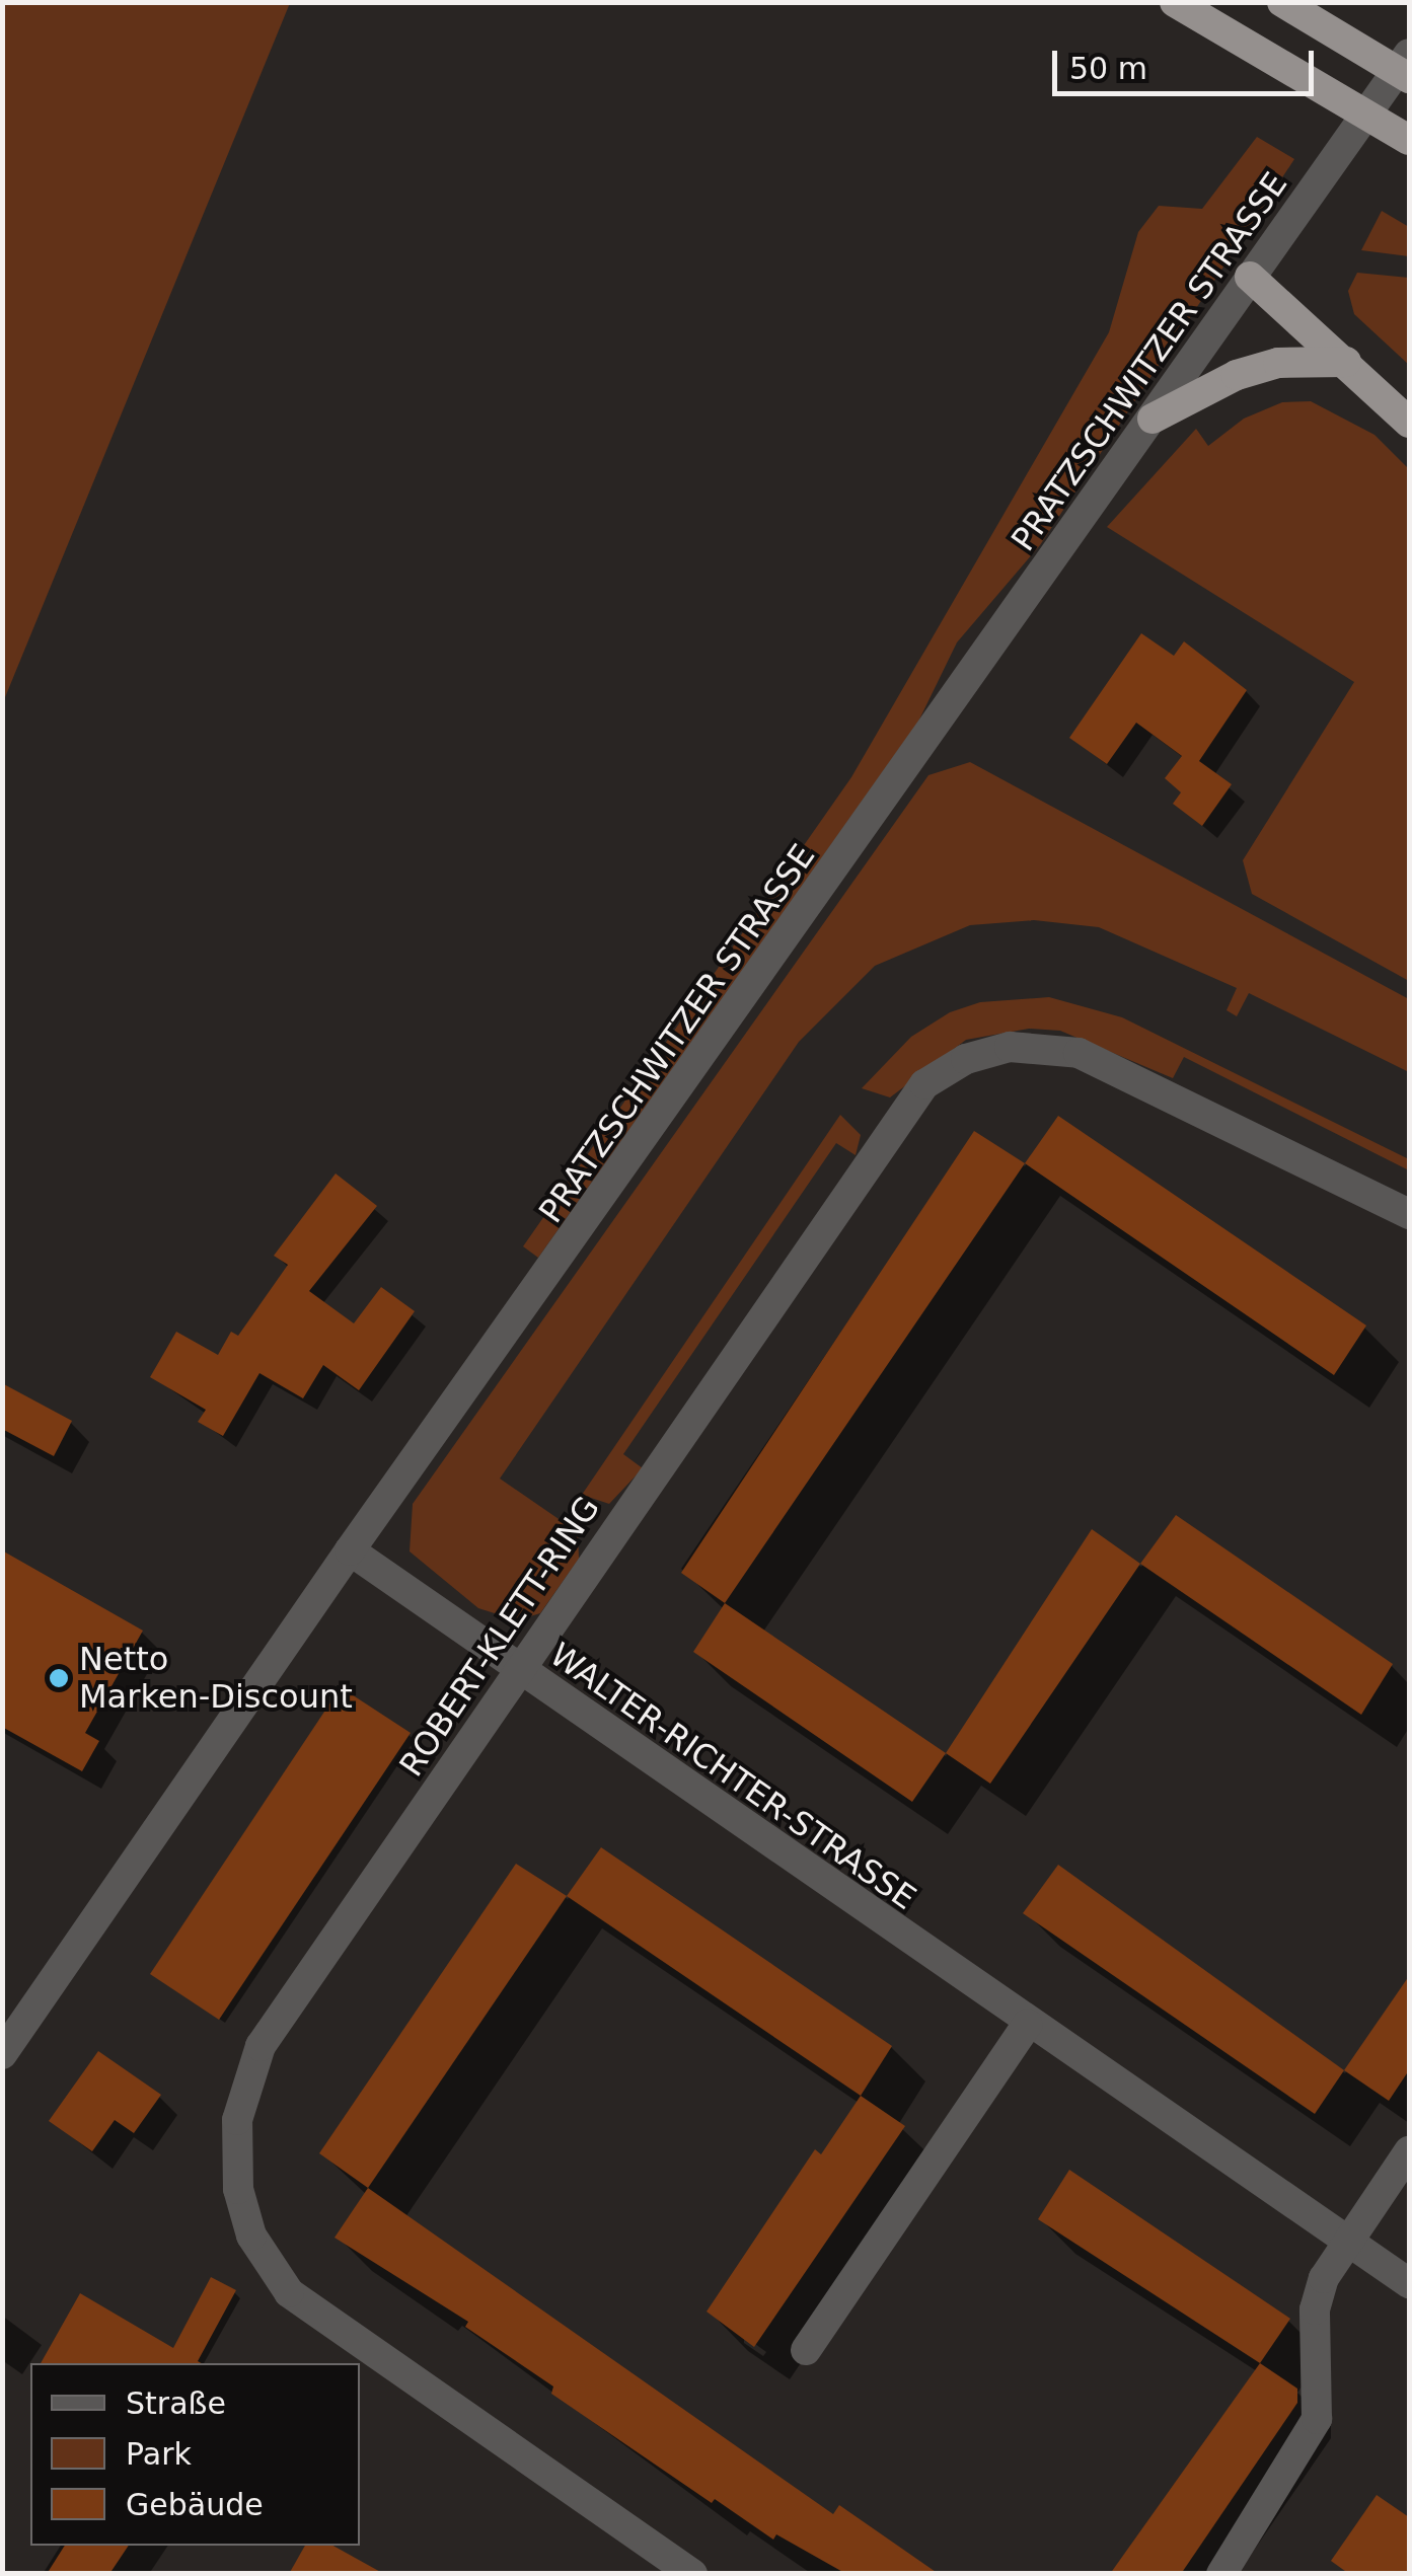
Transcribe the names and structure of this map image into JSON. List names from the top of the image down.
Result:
{
  "streets": {
    "street": ["PRATZSCHWITZER STRASSE", "ROBERT-KLETT-RING", "WALTER-RICHTER-STRASSE"]
  },
  "crossings": [
    ["PRATZSCHWITZER STRASSE", "WALTER-RICHTER-STRASSE"],
    ["ROBERT-KLETT-RING", "WALTER-RICHTER-STRASSE"]
  ],
  "places": ["Netto Marken-Discount"],
  "legend": ["Straße", "Park", "Gebäude"],
  "scale_bar": "50 m"
}
